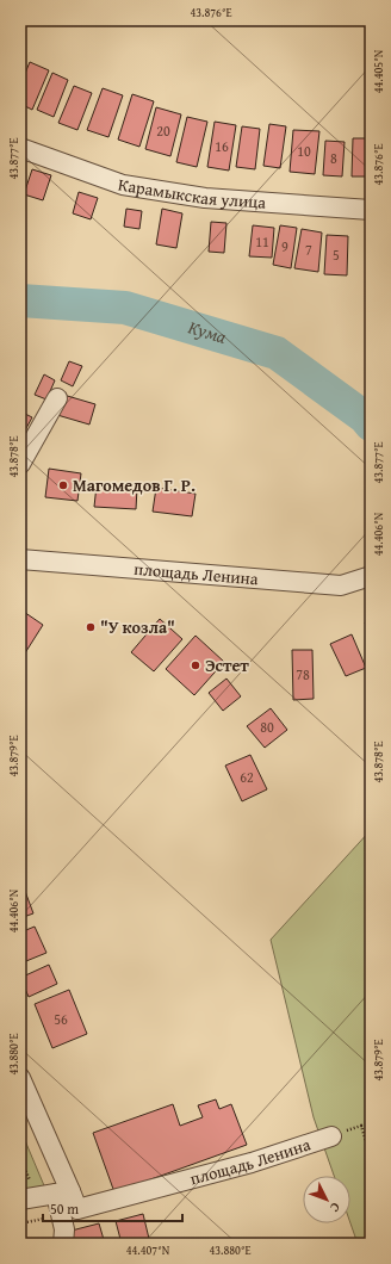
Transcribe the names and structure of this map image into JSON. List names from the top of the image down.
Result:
{
  "streets": {
    "street": ["Карамыкская улица", "площадь Ленина"]
  },
  "water": ["Кума"],
  "places": ["Магомедов Г. Р.", "\"У козла\"", "Эстет"],
  "house_numbers": [
    "20",
    "16",
    "10",
    "8",
    "11",
    "9",
    "7",
    "5",
    "78",
    "80",
    "62",
    "56"
  ],
  "scale_bar": "50 m",
  "north": "bottom right",
  "coordinates": [
    "43.876°E",
    "44.405°N",
    "43.877°E",
    "43.878°E",
    "44.406°N",
    "43.879°E",
    "43.880°E",
    "44.407°N"
  ]
}
